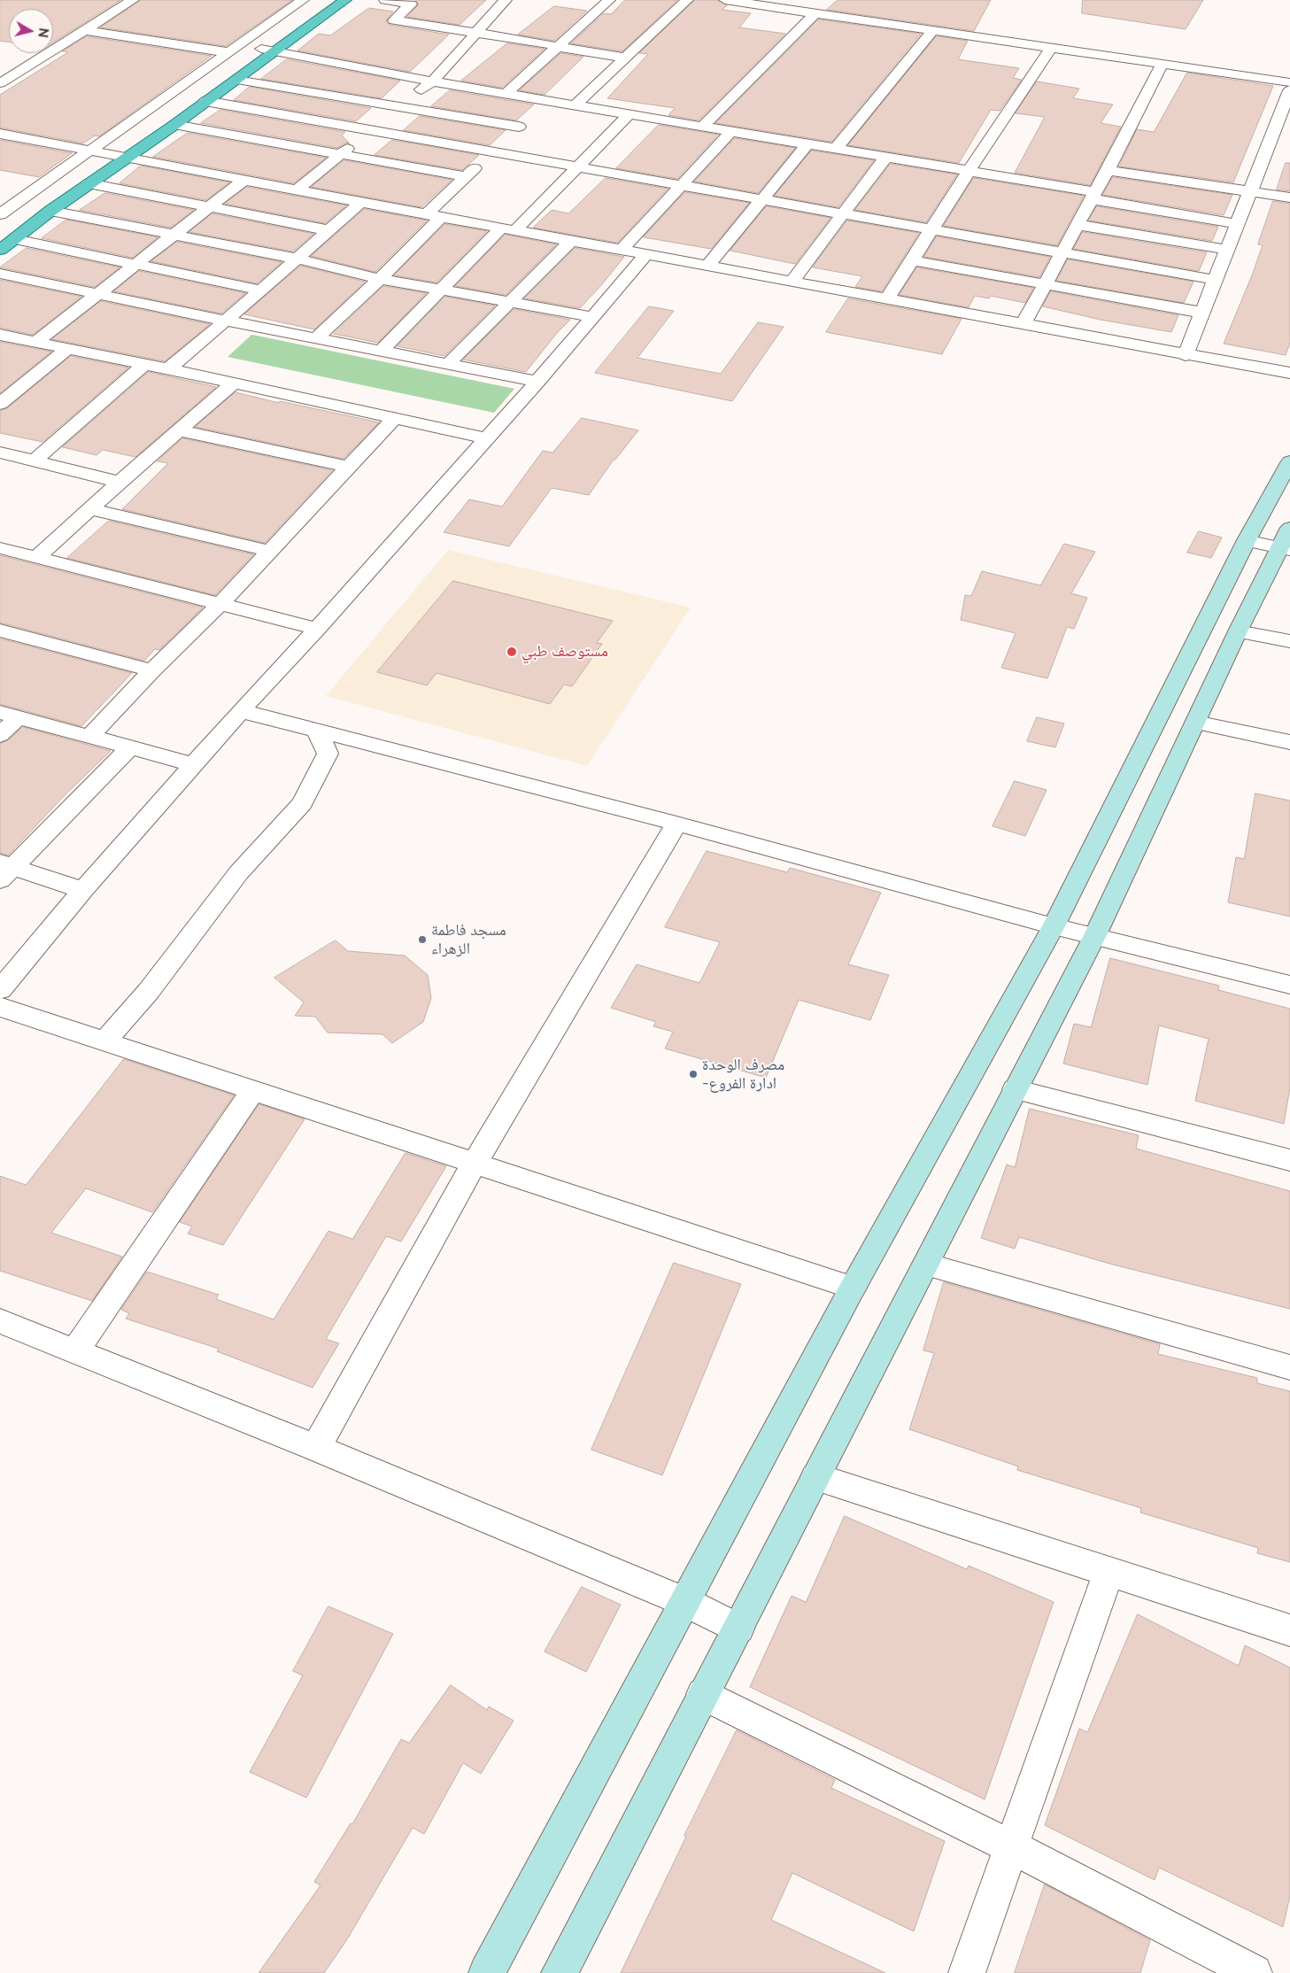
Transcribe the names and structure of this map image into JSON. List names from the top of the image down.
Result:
{
  "places": ["مستوصف طبي", "مسجد فاطمة الزهراء", "مصرف الوحدة -ادارة الفروع"],
  "north": "right"
}
